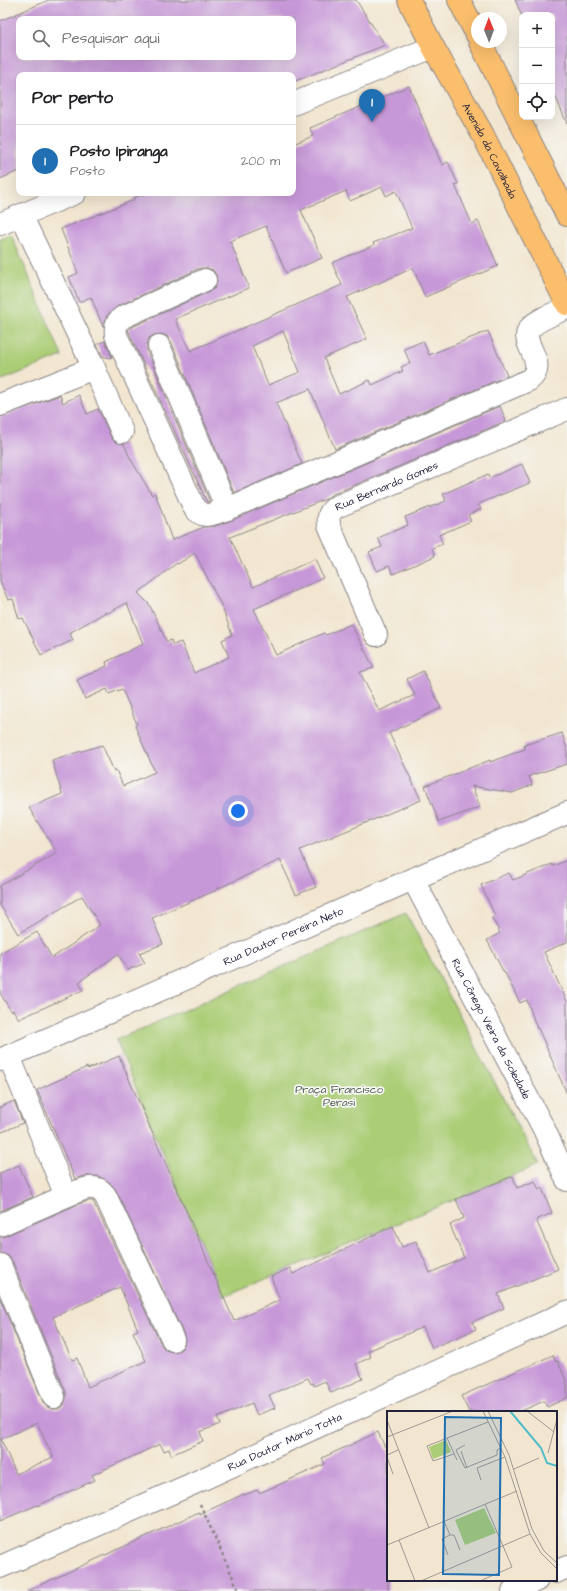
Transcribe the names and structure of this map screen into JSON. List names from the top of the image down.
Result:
{
  "streets": {
    "main road": ["Avenida da Cavalhada"],
    "street": [
      "Rua Bernardo Gomes",
      "Rua Doutor Pereira Neto",
      "Rua Cônego Vieira da Soledade",
      "Rua Doutor Mário Totta"
    ]
  },
  "crossings": [
    ["Rua Doutor Pereira Neto", "Rua Cônego Vieira da Soledade"]
  ],
  "parks": ["Praça Francisco Perasi"],
  "north": "top",
  "page": {
    "map_buttons": ["+", "−"],
    "search": "Pesquisar aqui",
    "heading": "Por perto",
    "pins": "1",
    "list": [
      {
        "mark": "1",
        "name": "Posto Ipiranga",
        "note": "Posto",
        "value": "200 m"
      }
    ]
  }
}
